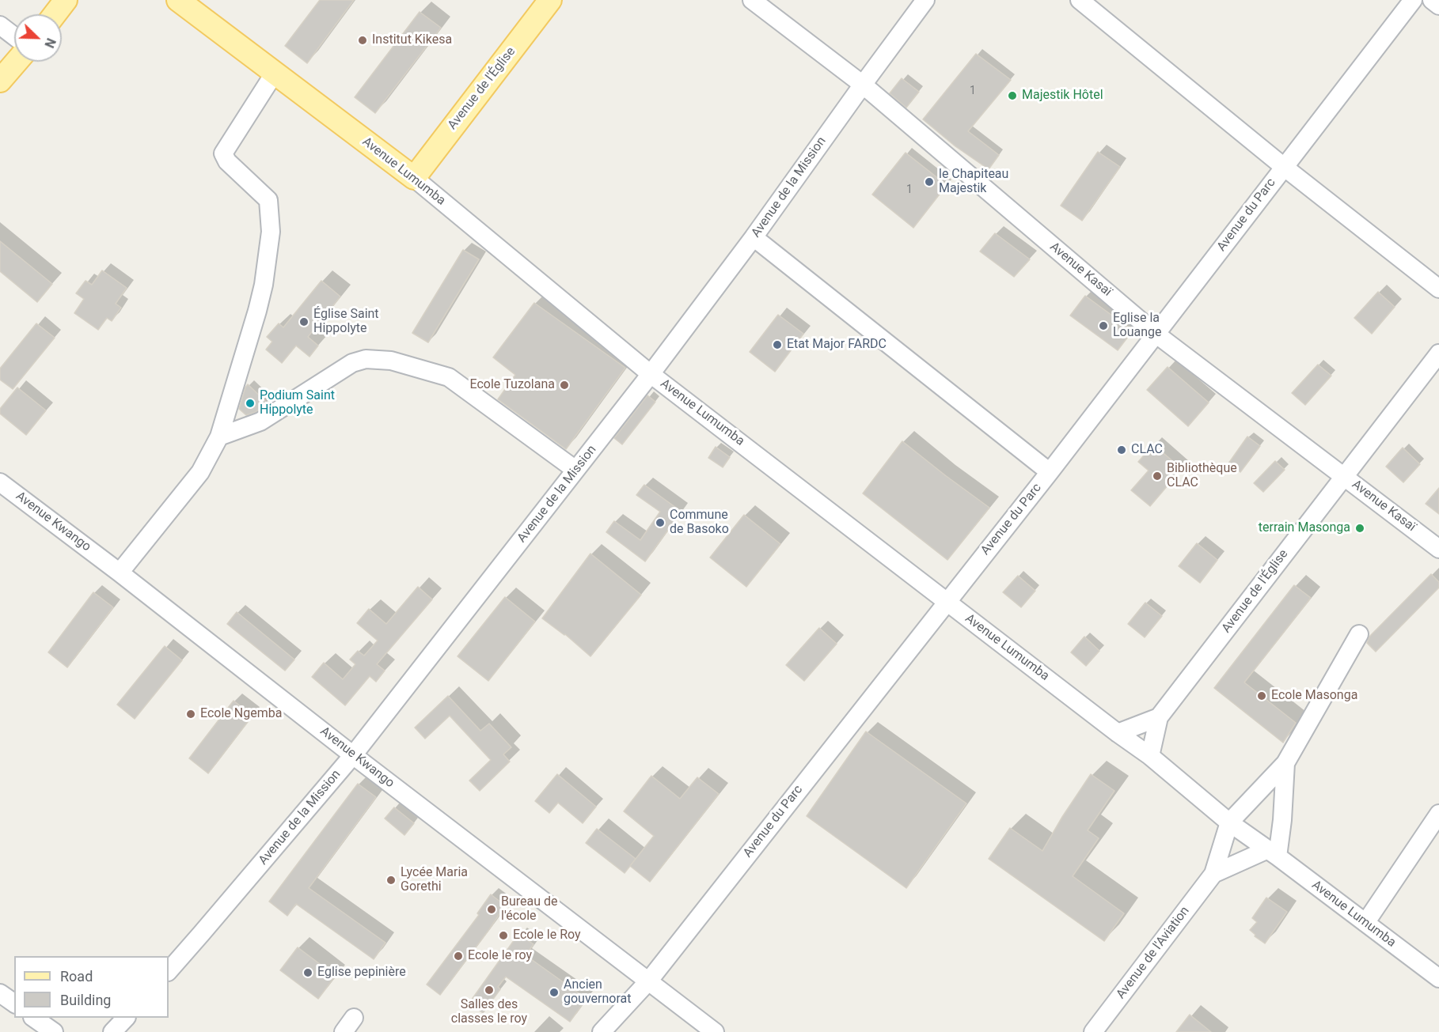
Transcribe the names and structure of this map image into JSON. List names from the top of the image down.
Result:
{
  "streets": {
    "main road": ["Avenue de l'Église", "Avenue Lumumba"],
    "street": [
      "Avenue de la Mission",
      "Avenue du Parc",
      "Avenue Kasaï",
      "Avenue Kwango",
      "Avenue de l'Aviation"
    ]
  },
  "crossings": [
    ["Avenue de l'Église", "Avenue Lumumba"],
    ["Avenue de l'Église", "Avenue Kasaï"],
    ["Avenue Lumumba", "Avenue de la Mission"],
    ["Avenue Lumumba", "Avenue du Parc"],
    ["Avenue Lumumba", "Avenue de l'Aviation"],
    ["Avenue de la Mission", "Avenue Kasaï"],
    ["Avenue de la Mission", "Avenue Kwango"],
    ["Avenue du Parc", "Avenue Kasaï"],
    ["Avenue du Parc", "Avenue Kwango"]
  ],
  "places": [
    "Institut Kikesa",
    "Majestik Hôtel",
    "le Chapiteau Majestik",
    "Église Saint Hippolyte",
    "Eglise la Louange",
    "Etat Major FARDC",
    "Ecole Tuzolana",
    "Podium Saint Hippolyte",
    "CLAC",
    "Bibliothèque CLAC",
    "Commune de Basoko",
    "terrain Masonga",
    "Ecole Masonga",
    "Ecole Ngemba",
    "Lycée Maria Gorethi",
    "Bureau de l'école",
    "Ecole le Roy",
    "Ecole le roy",
    "Eglise pepinière",
    "Salles des classes le roy",
    "Ancien gouvernorat"
  ],
  "house_numbers": ["1", "1"],
  "legend": ["Road", "Building"],
  "north": "bottom right"
}
